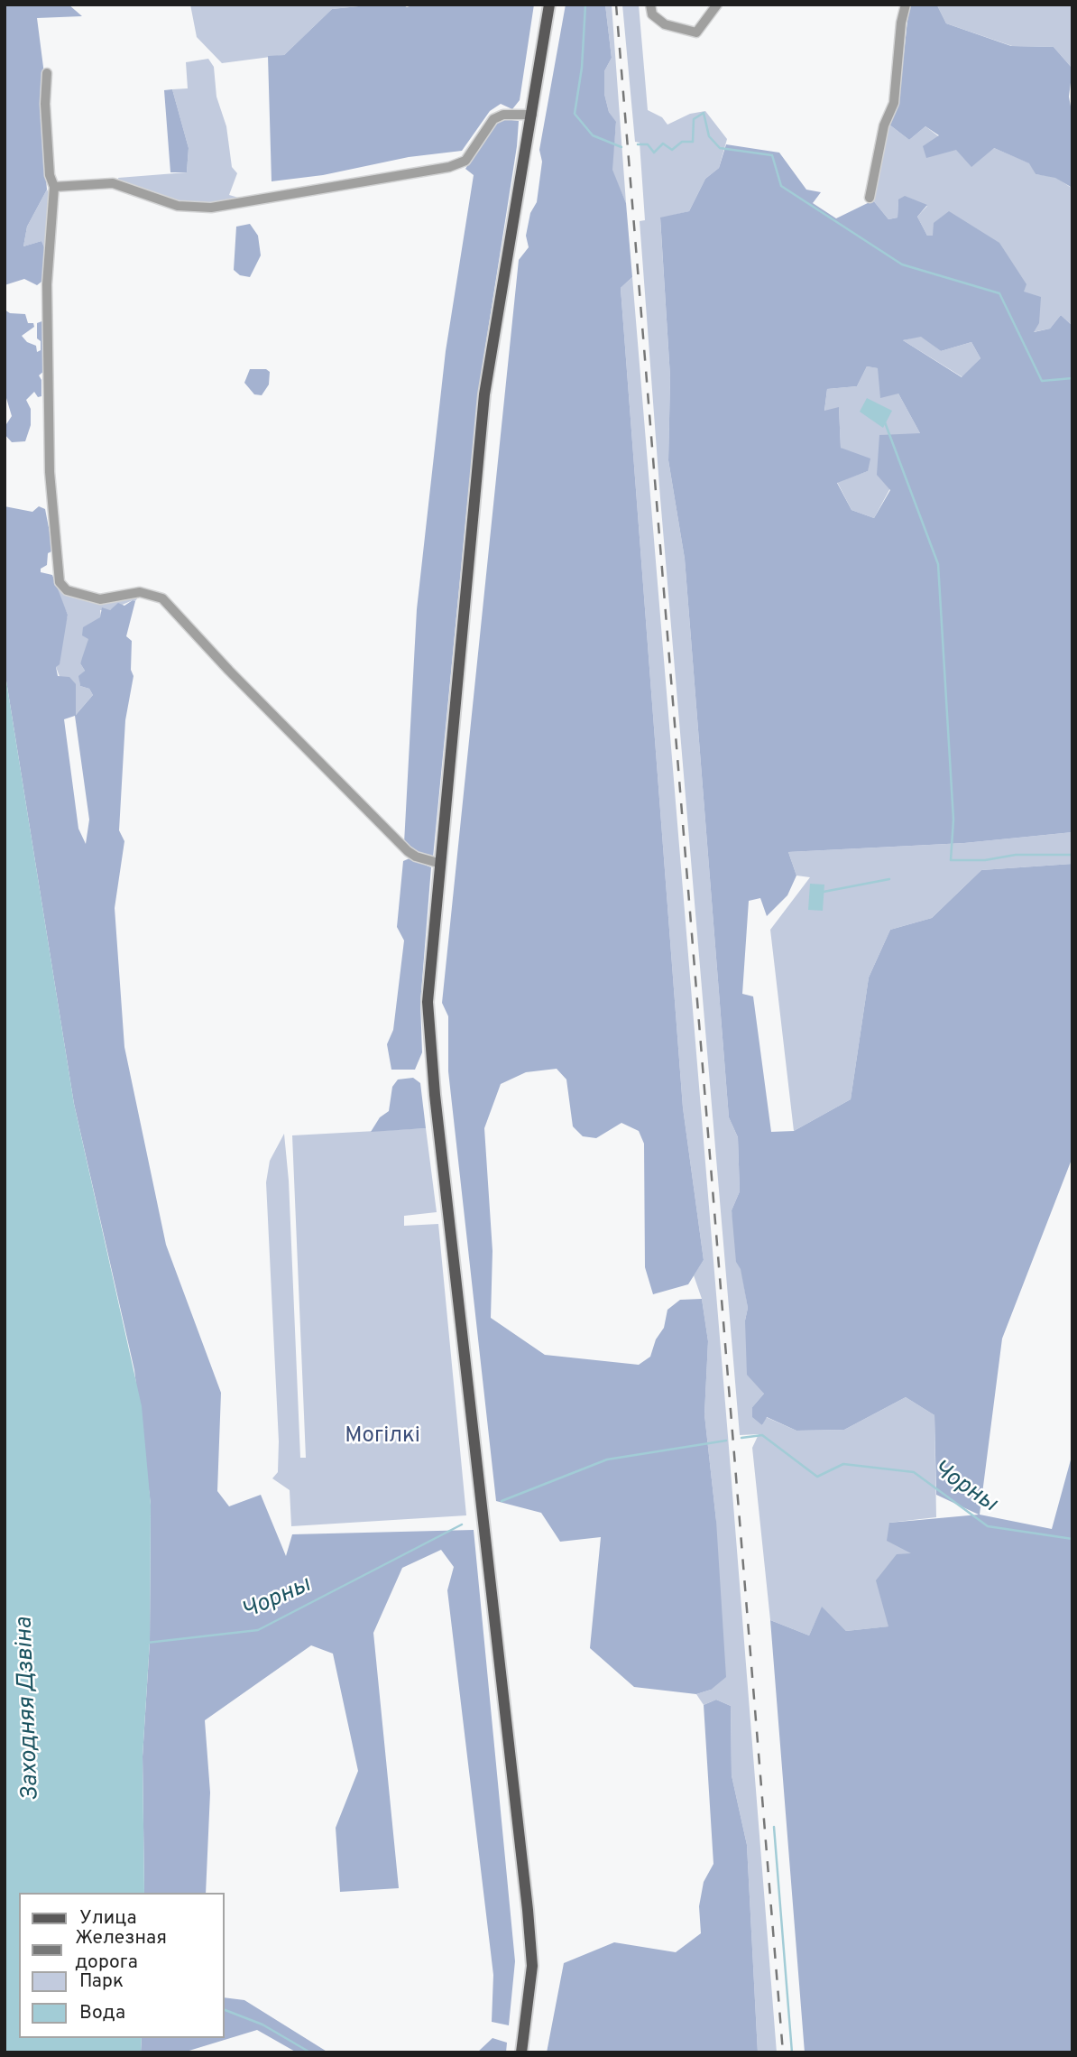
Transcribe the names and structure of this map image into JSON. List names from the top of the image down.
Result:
{
  "water": ["Чорны", "Заходняя Дзвіна"],
  "parks": ["Могілкі"],
  "legend": [
    "Улица",
    "Железная дорога",
    "Парк",
    "Вода"
  ]
}
